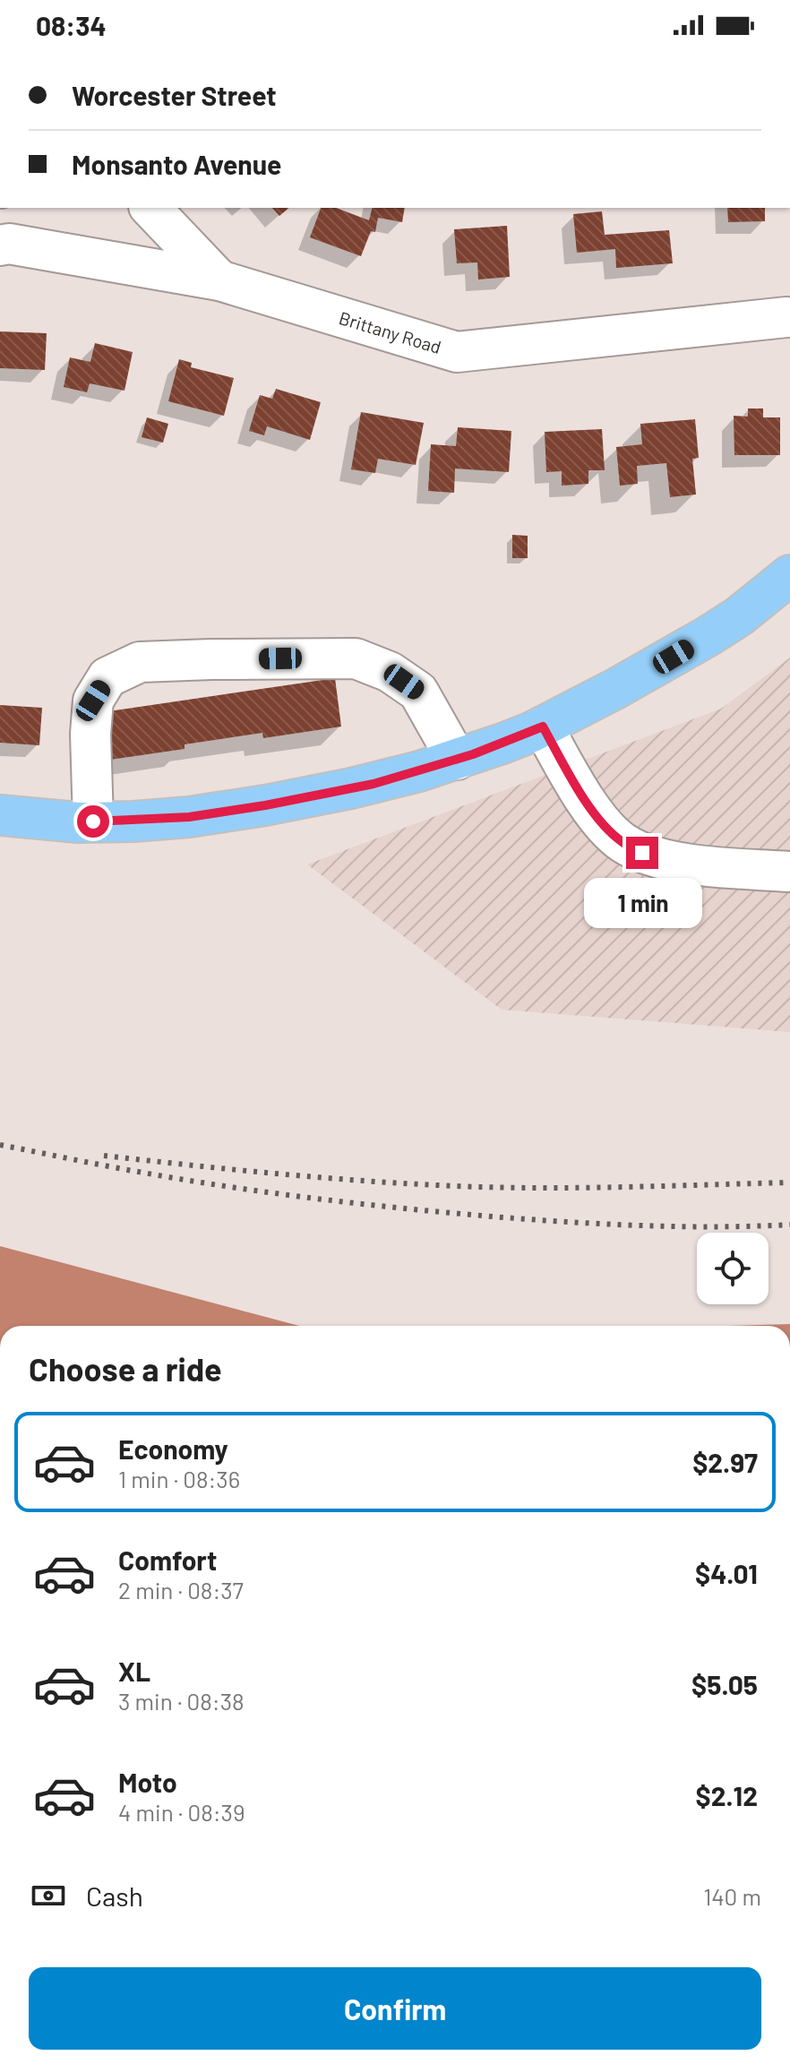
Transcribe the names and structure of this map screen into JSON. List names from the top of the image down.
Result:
{
  "streets": {
    "street": ["Brittany Road"]
  },
  "page": {
    "status": "08:34",
    "banner": ["Worcester Street", "Monsanto Avenue"],
    "bubble": "1 min",
    "heading": "Choose a ride",
    "list": [
      {
        "name": "Economy",
        "note": "1 min · 08:36",
        "value": "$2.97"
      },
      {
        "name": "Comfort",
        "note": "2 min · 08:37",
        "value": "$4.01"
      },
      {
        "name": "XL",
        "note": "3 min · 08:38",
        "value": "$5.05"
      },
      {
        "name": "Moto",
        "note": "4 min · 08:39",
        "value": "$2.12"
      }
    ],
    "pay": ["Cash", "140 m"],
    "buttons": "Confirm"
  }
}
